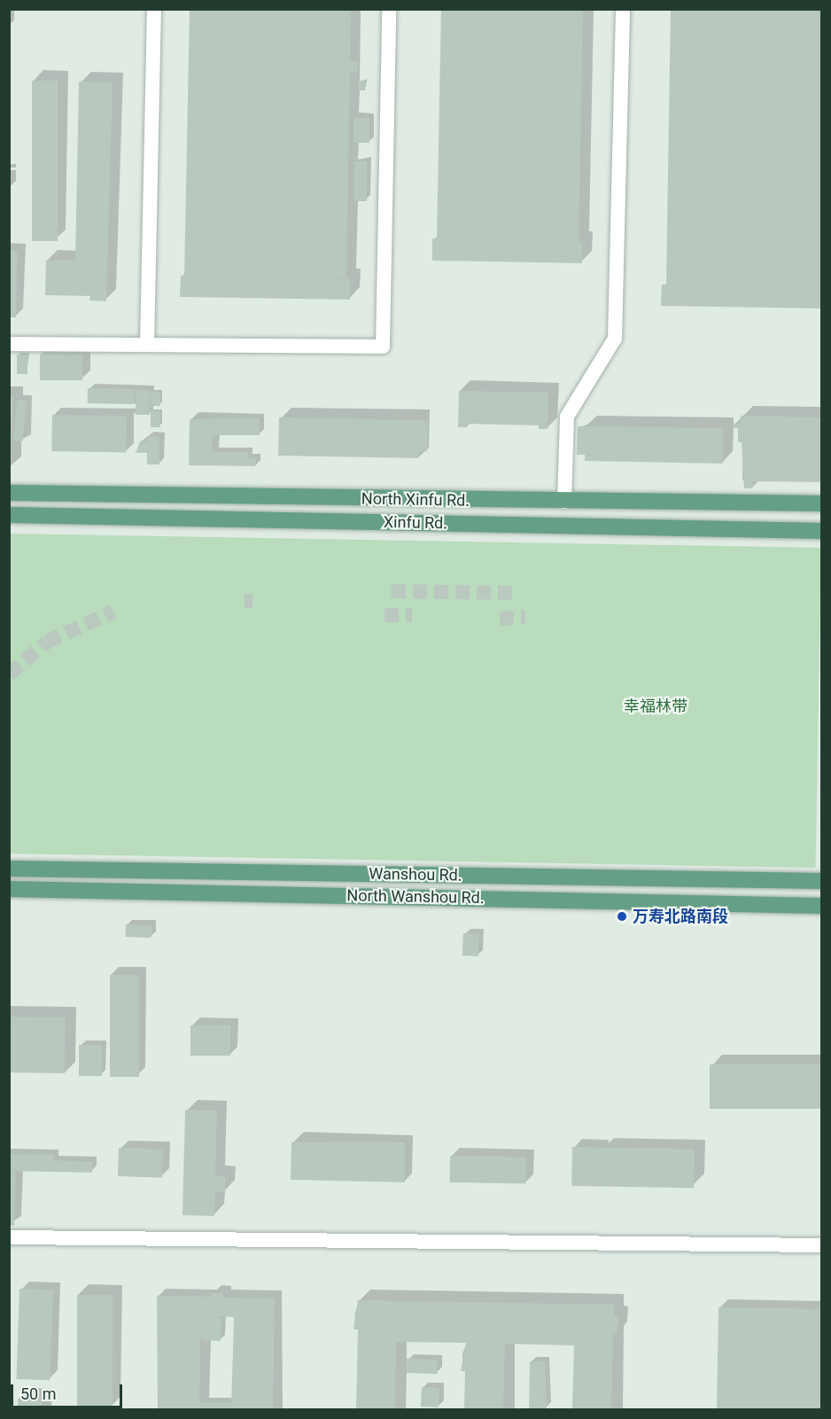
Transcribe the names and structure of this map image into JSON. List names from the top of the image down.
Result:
{
  "streets": {
    "main road": [
      "North Xinfu Rd.",
      "Xinfu Rd.",
      "Wanshou Rd.",
      "North Wanshou Rd."
    ]
  },
  "parks": ["幸福林带"],
  "places": ["万寿北路南段"],
  "scale_bar": "50 m"
}
